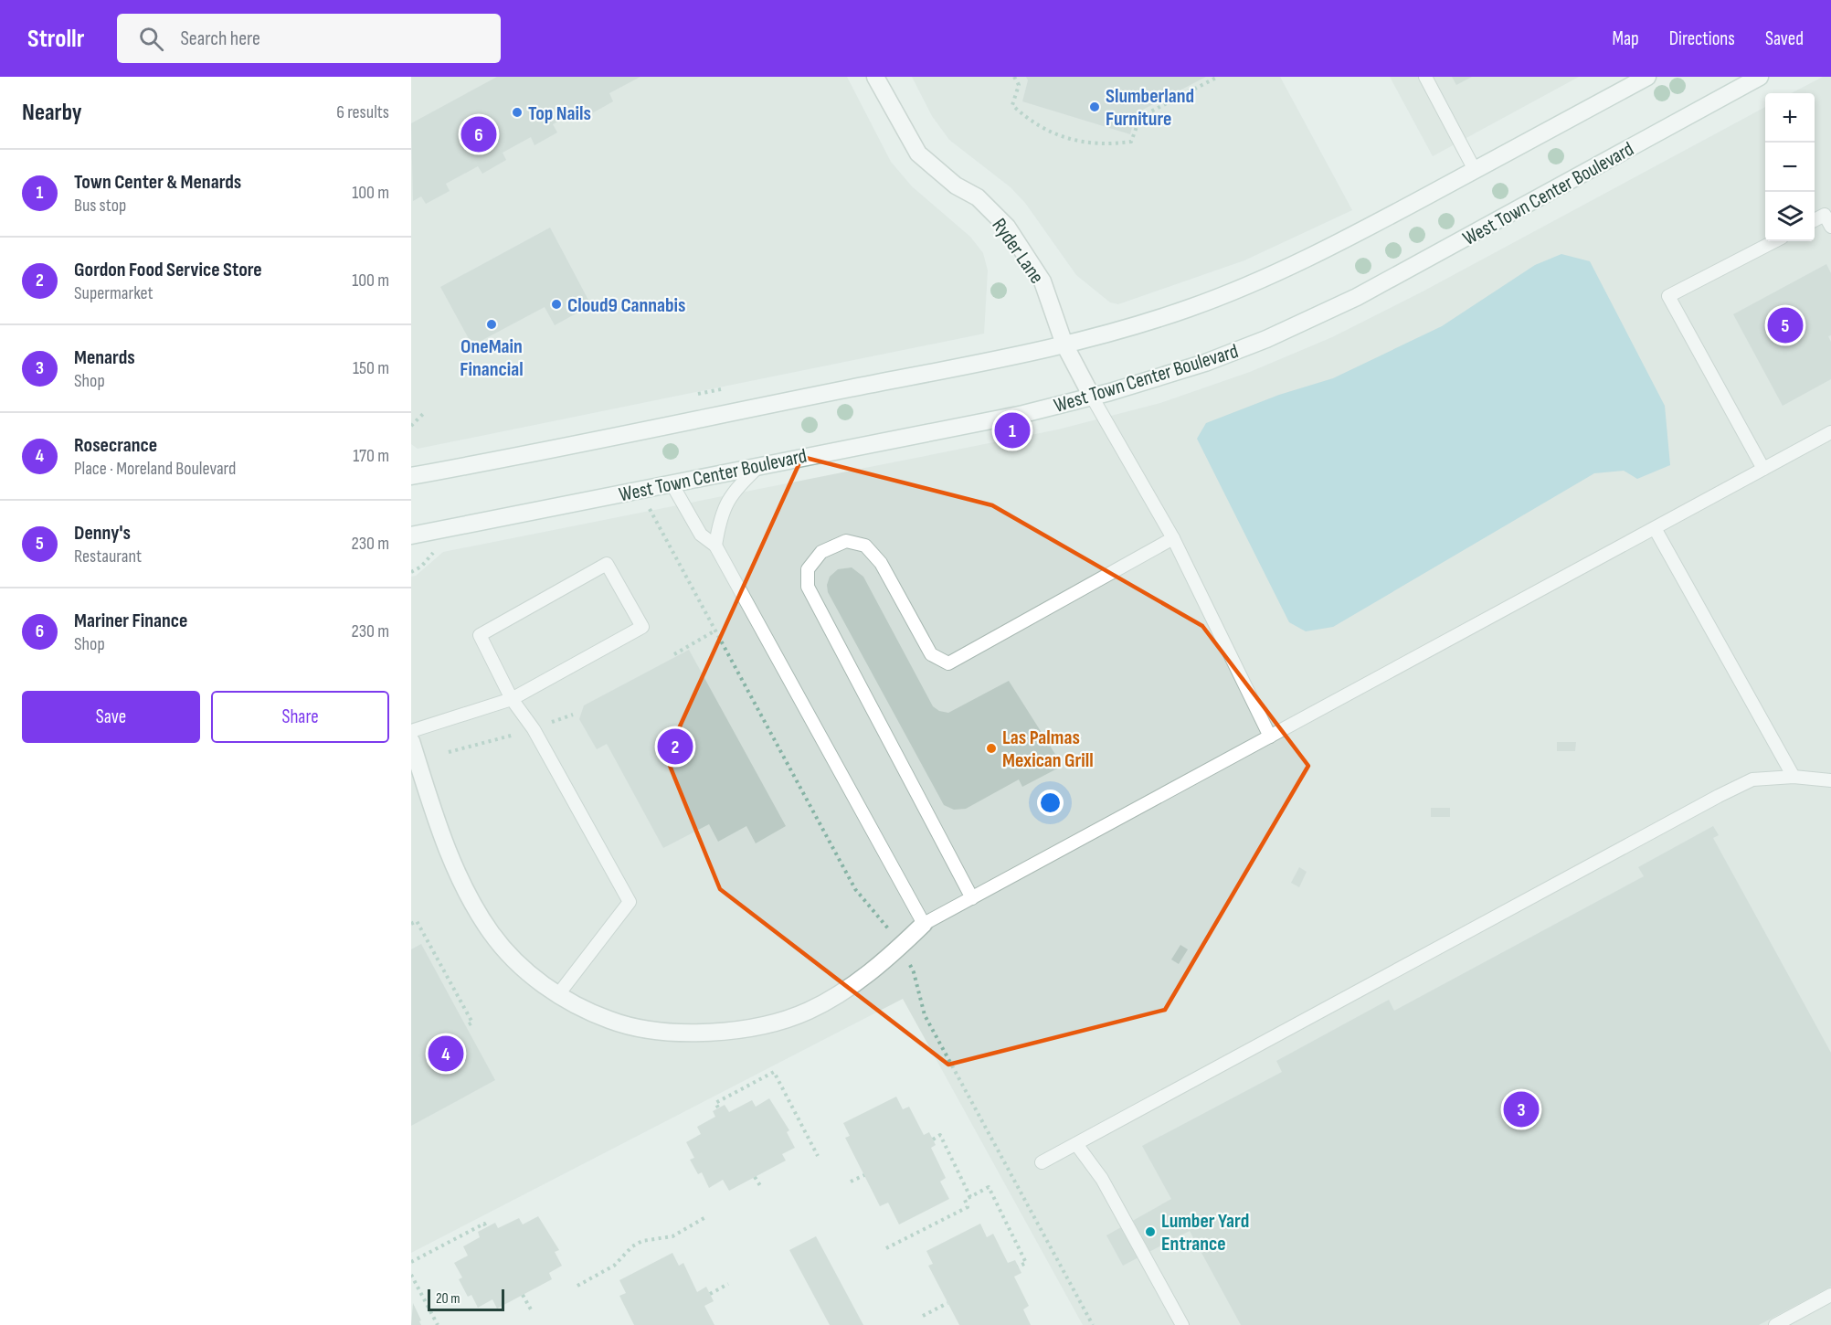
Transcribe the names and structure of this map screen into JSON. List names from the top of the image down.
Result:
{
  "streets": {
    "main road": ["West Town Center Boulevard", "Ryder Lane"]
  },
  "crossings": [
    ["West Town Center Boulevard", "Ryder Lane"]
  ],
  "places": [
    "Slumberland Furniture",
    "Top Nails",
    "Cloud9 Cannabis",
    "OneMain Financial",
    "Las Palmas Mexican Grill",
    "Lumber Yard Entrance"
  ],
  "scale_bar": "20 m",
  "page": {
    "header": "Strollr",
    "search": "Search here",
    "nav": ["Map", "Directions", "Saved"],
    "heading": ["Nearby", "6 results"],
    "map_buttons": ["+", "−"],
    "pins": [
      "6",
      "5",
      "1",
      "2",
      "4",
      "3"
    ],
    "list": [
      {
        "mark": "1",
        "name": "Town Center & Menards",
        "note": "Bus stop",
        "value": "100 m"
      },
      {
        "mark": "2",
        "name": "Gordon Food Service Store",
        "note": "Supermarket",
        "value": "100 m"
      },
      {
        "mark": "3",
        "name": "Menards",
        "note": "Shop",
        "value": "150 m"
      },
      {
        "mark": "4",
        "name": "Rosecrance",
        "note": "Place · Moreland Boulevard",
        "value": "170 m"
      },
      {
        "mark": "5",
        "name": "Denny's",
        "note": "Restaurant",
        "value": "230 m"
      },
      {
        "mark": "6",
        "name": "Mariner Finance",
        "note": "Shop",
        "value": "230 m"
      }
    ],
    "buttons": ["Save", "Share"],
    "scale": "20 m"
  }
}
